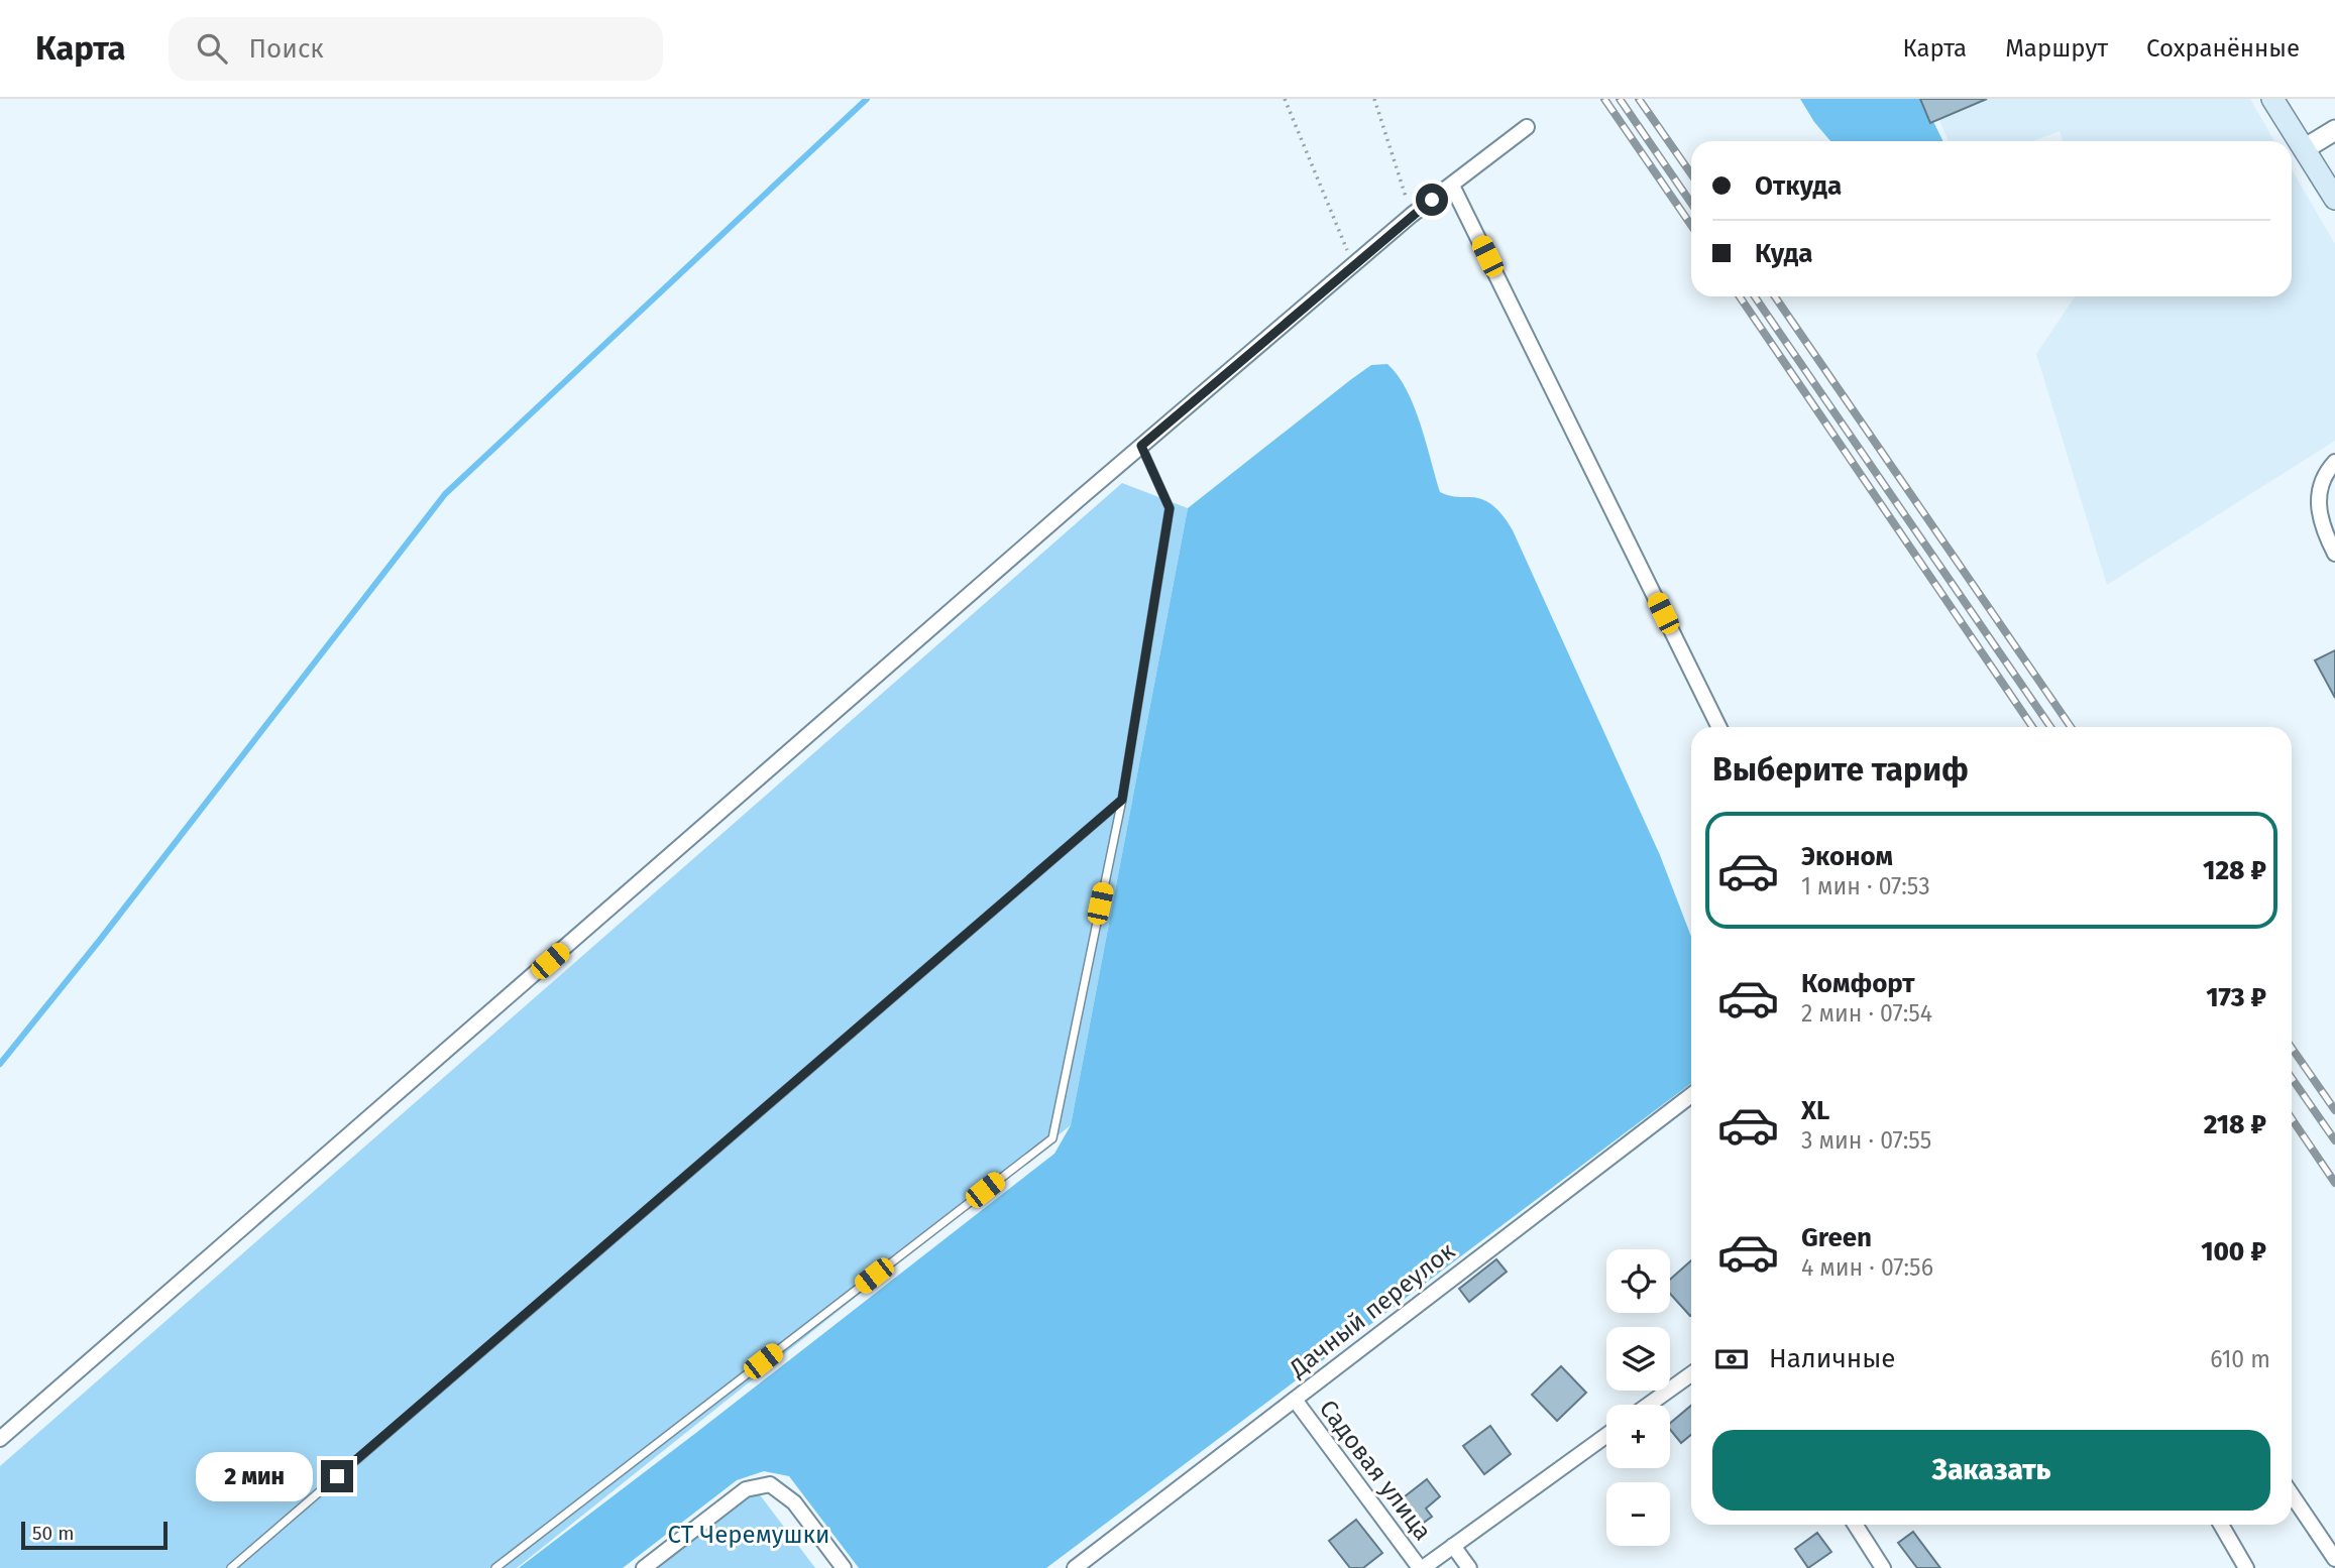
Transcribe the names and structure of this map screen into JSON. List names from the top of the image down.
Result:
{
  "streets": {
    "street": ["Дачный переулок", "Садовая улица"]
  },
  "crossings": [
    ["Дачный переулок", "Садовая улица"]
  ],
  "parks": ["СТ Черемушки"],
  "scale_bar": "50 m",
  "page": {
    "header": "Карта",
    "search": "Поиск",
    "nav": ["Карта", "Маршрут", "Сохранённые"],
    "banner": ["Откуда", "Куда"],
    "heading": "Выберите тариф",
    "list": [
      {
        "name": "Эконом",
        "note": "1 мин · 07:53",
        "value": "128 ₽"
      },
      {
        "name": "Комфорт",
        "note": "2 мин · 07:54",
        "value": "173 ₽"
      },
      {
        "name": "XL",
        "note": "3 мин · 07:55",
        "value": "218 ₽"
      },
      {
        "name": "Green",
        "note": "4 мин · 07:56",
        "value": "100 ₽"
      }
    ],
    "map_buttons": ["+", "−"],
    "pay": ["Наличные", "610 m"],
    "buttons": "Заказать",
    "bubble": "2 мин",
    "scale": "50 m"
  }
}
